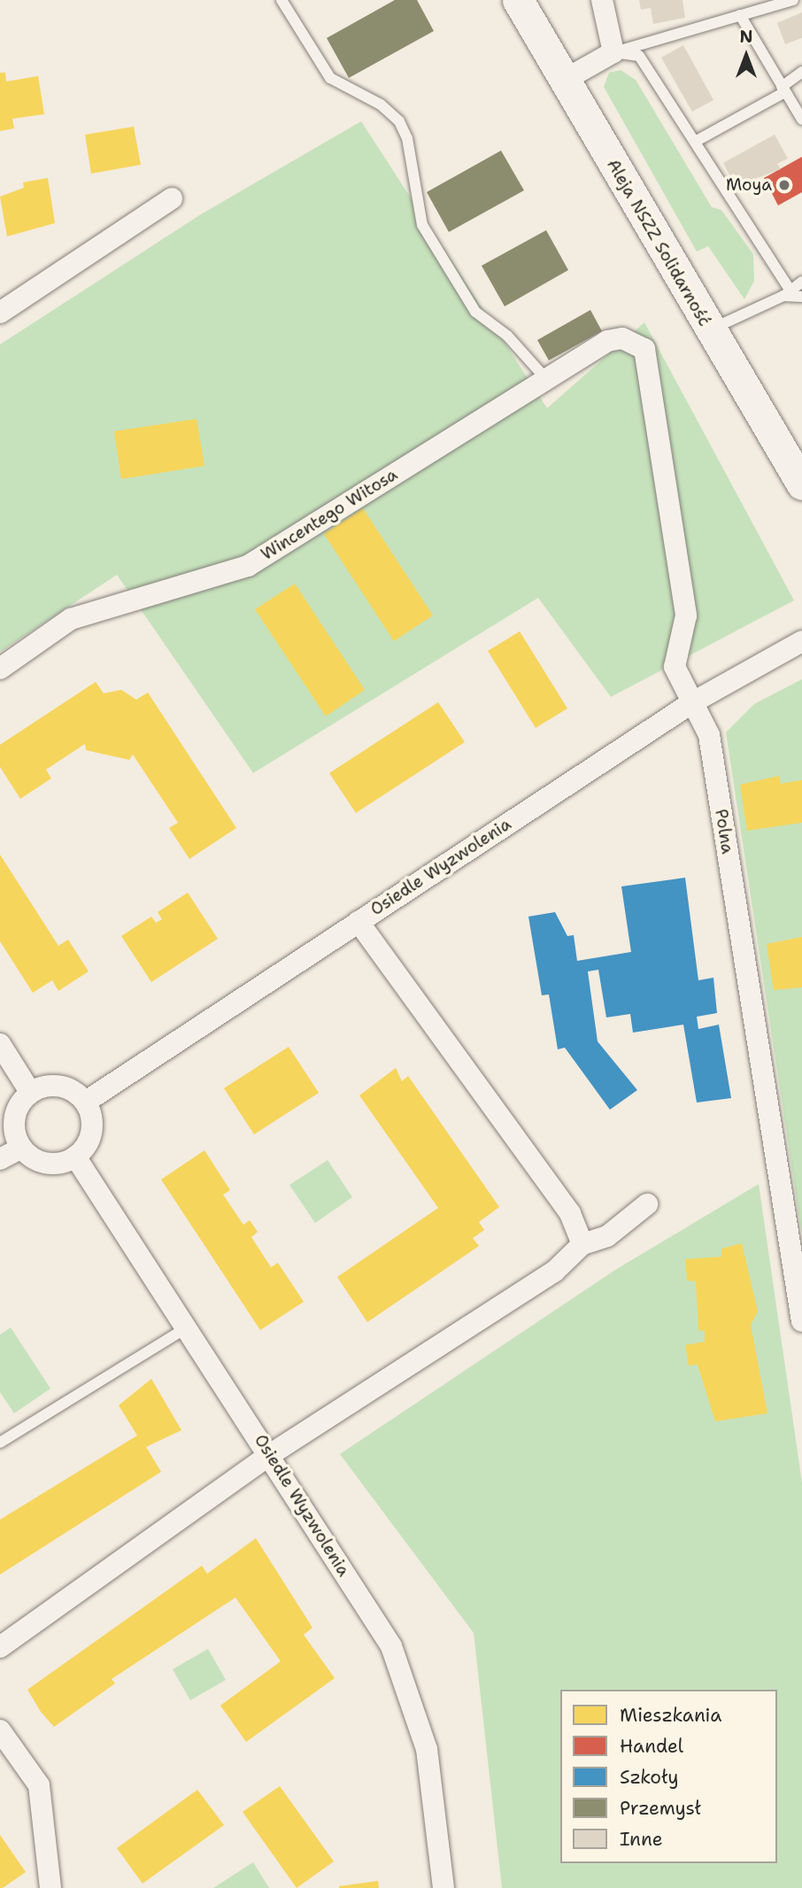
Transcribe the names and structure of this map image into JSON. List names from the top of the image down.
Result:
{
  "streets": {
    "street": [
      "Aleja NSZZ Solidarność",
      "Wincentego Witosa",
      "Polna",
      "Osiedle Wyzwolenia"
    ]
  },
  "crossings": [
    ["Wincentego Witosa", "Polna"],
    ["Polna", "Osiedle Wyzwolenia"]
  ],
  "places": ["Moya"],
  "legend": [
    "Mieszkania",
    "Handel",
    "Szkoły",
    "Przemysł",
    "Inne"
  ],
  "north": "top"
}
